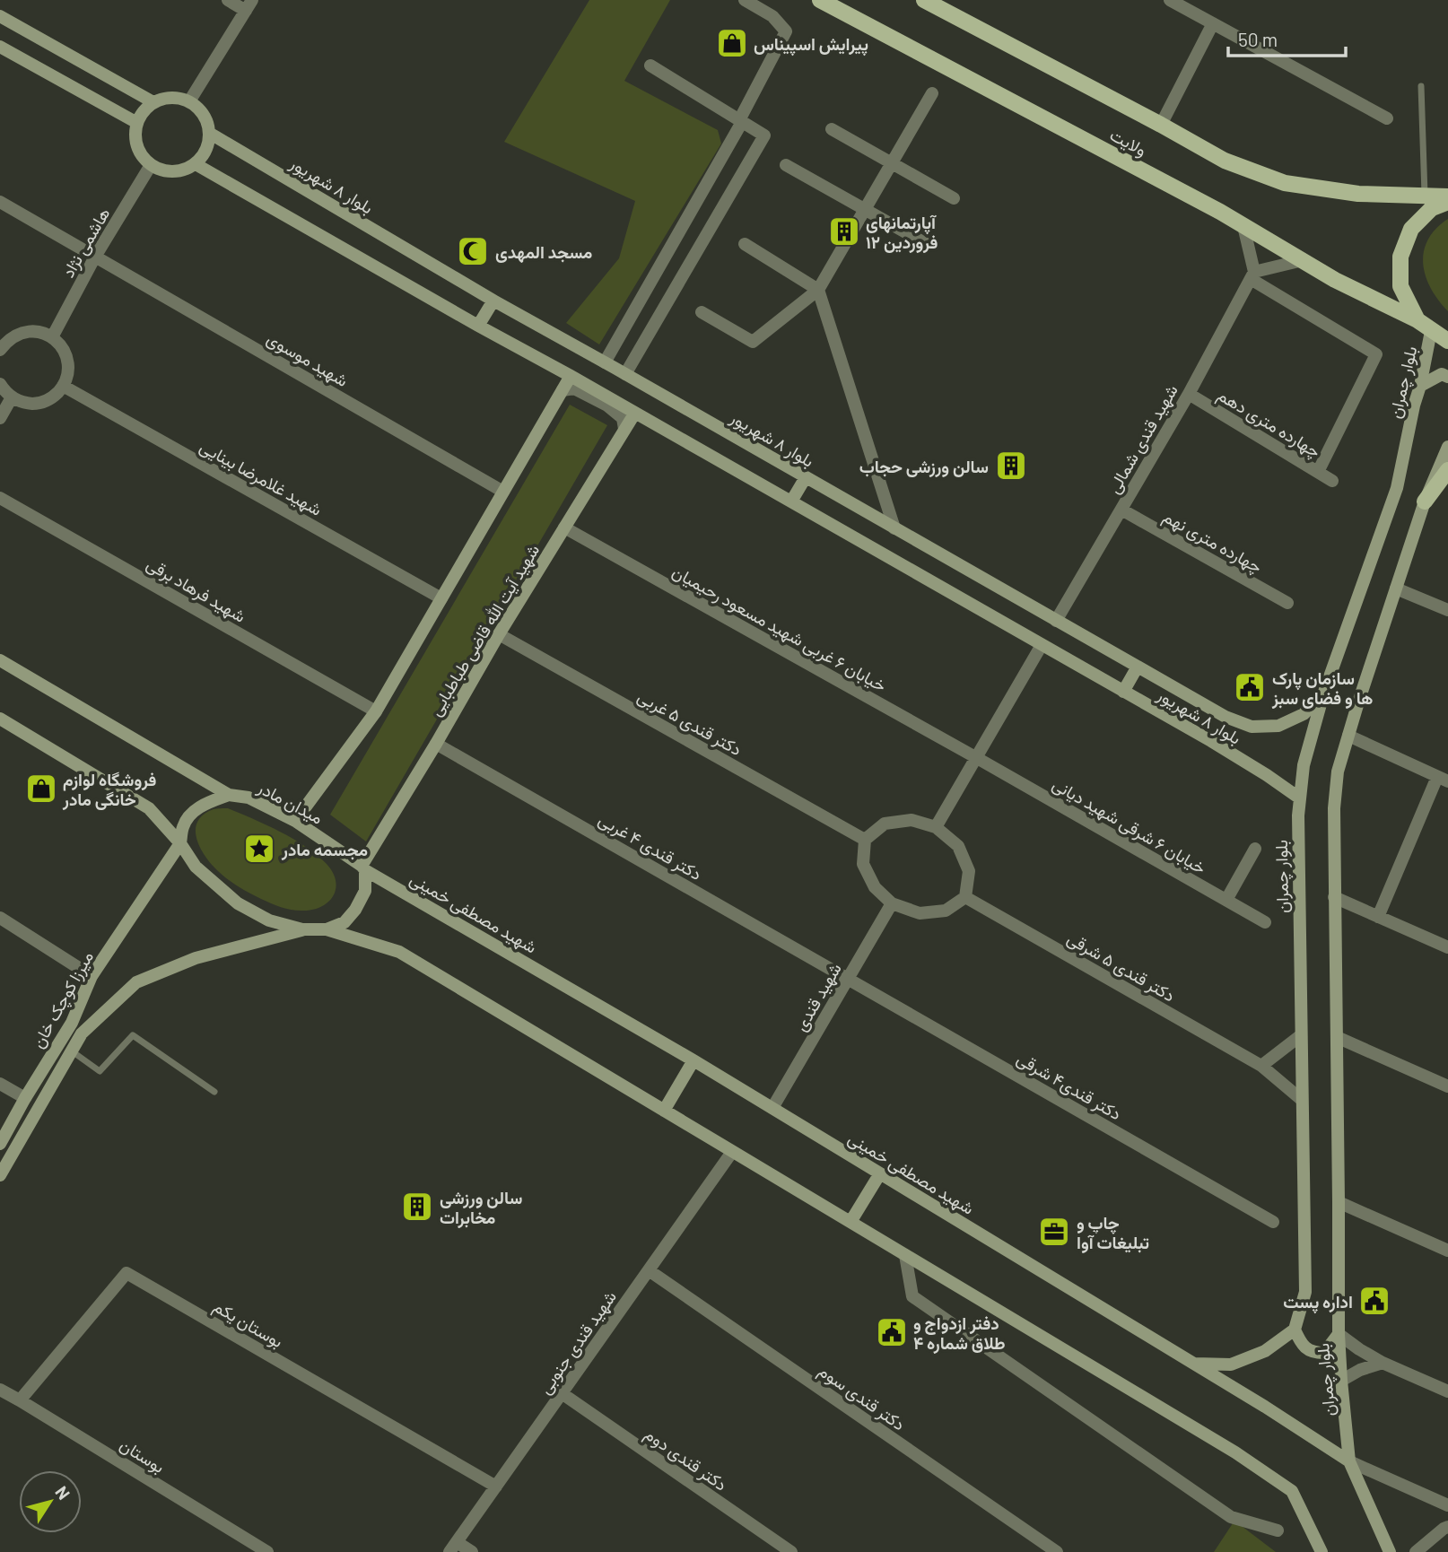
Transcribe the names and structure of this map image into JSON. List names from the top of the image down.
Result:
{
  "streets": {
    "main road": [
      "ولایت",
      "بلوار ۸ شهریور",
      "بلوار چمران",
      "شهید آیت الله قاضی طباطبایی",
      "میدان مادر",
      "شهید مصطفی خمینی",
      "میرزا کوچک خان"
    ],
    "street": [
      "هاشمی نژاد",
      "شهید موسوی",
      "چهارده متری دهم",
      "شهید قندی شمالی",
      "شهید غلامرضا بینایی",
      "چهارده متری نهم",
      "شهید فرهاد برقی",
      "خیابان ۶ غربی شهید مسعود رحیمیان",
      "دکتر قندی ۵ غربی",
      "خیابان ۶ شرقی شهید دیانی",
      "دکتر قندی ۴ غربی",
      "دکتر قندی ۵ شرقی",
      "شهید قندی",
      "دکتر قندی۴ شرقی",
      "بوستان یکم",
      "شهید قندی جنوبی",
      "دکتر قندی سوم",
      "بوستان",
      "دکتر قندی دوم"
    ]
  },
  "crossings": [
    ["بلوار ۸ شهریور", "هاشمی نژاد"],
    ["بلوار ۸ شهریور", "بلوار چمران"],
    ["بلوار ۸ شهریور", "شهید قندی شمالی"],
    ["بلوار ۸ شهریور", "شهید آیت الله قاضی طباطبایی"],
    ["هاشمی نژاد", "شهید موسوی"],
    ["بلوار چمران", "شهید مصطفی خمینی"],
    ["بلوار چمران", "دکتر قندی ۵ شرقی"],
    ["چهارده متری دهم", "شهید قندی شمالی"],
    ["شهید قندی شمالی", "چهارده متری نهم"],
    ["خیابان ۶ غربی شهید مسعود رحیمیان", "شهید آیت الله قاضی طباطبایی"],
    ["خیابان ۶ غربی شهید مسعود رحیمیان", "خیابان ۶ شرقی شهید دیانی"],
    ["شهید آیت الله قاضی طباطبایی", "دکتر قندی ۵ غربی"],
    ["شهید آیت الله قاضی طباطبایی", "میدان مادر"],
    ["شهید آیت الله قاضی طباطبایی", "دکتر قندی ۴ غربی"],
    ["شهید آیت الله قاضی طباطبایی", "شهید مصطفی خمینی"],
    ["دکتر قندی ۵ غربی", "دکتر قندی ۵ شرقی"],
    ["دکتر قندی ۵ غربی", "شهید قندی"],
    ["میدان مادر", "شهید مصطفی خمینی"],
    ["میدان مادر", "میرزا کوچک خان"],
    ["دکتر قندی ۴ غربی", "شهید قندی"],
    ["دکتر قندی ۴ غربی", "دکتر قندی۴ شرقی"],
    ["شهید مصطفی خمینی", "شهید قندی"],
    ["دکتر قندی ۵ شرقی", "شهید قندی"],
    ["شهید قندی", "دکتر قندی۴ شرقی"],
    ["بوستان یکم", "شهید قندی جنوبی"],
    ["بوستان یکم", "بوستان"],
    ["شهید قندی جنوبی", "دکتر قندی سوم"],
    ["شهید قندی جنوبی", "دکتر قندی دوم"]
  ],
  "places": {
    "shop": ["پیرایش اسپیناس", "فروشگاه لوازم خانگی مادر"],
    "building": ["آپارتمانهای ۱۲ فروردین", "سالن ورزشی حجاب", "سالن ورزشی مخابرات"],
    "mosque": ["مسجد المهدی"],
    "public building": ["سازمان پارک ها و فضای سبز", "اداره پست", "دفتر ازدواج و طلاق شماره ۴"],
    "place": ["مجسمه مادر"],
    "office": ["چاپ و تبلیغات آوا"]
  },
  "scale_bar": "50 m",
  "north": "top right"
}
